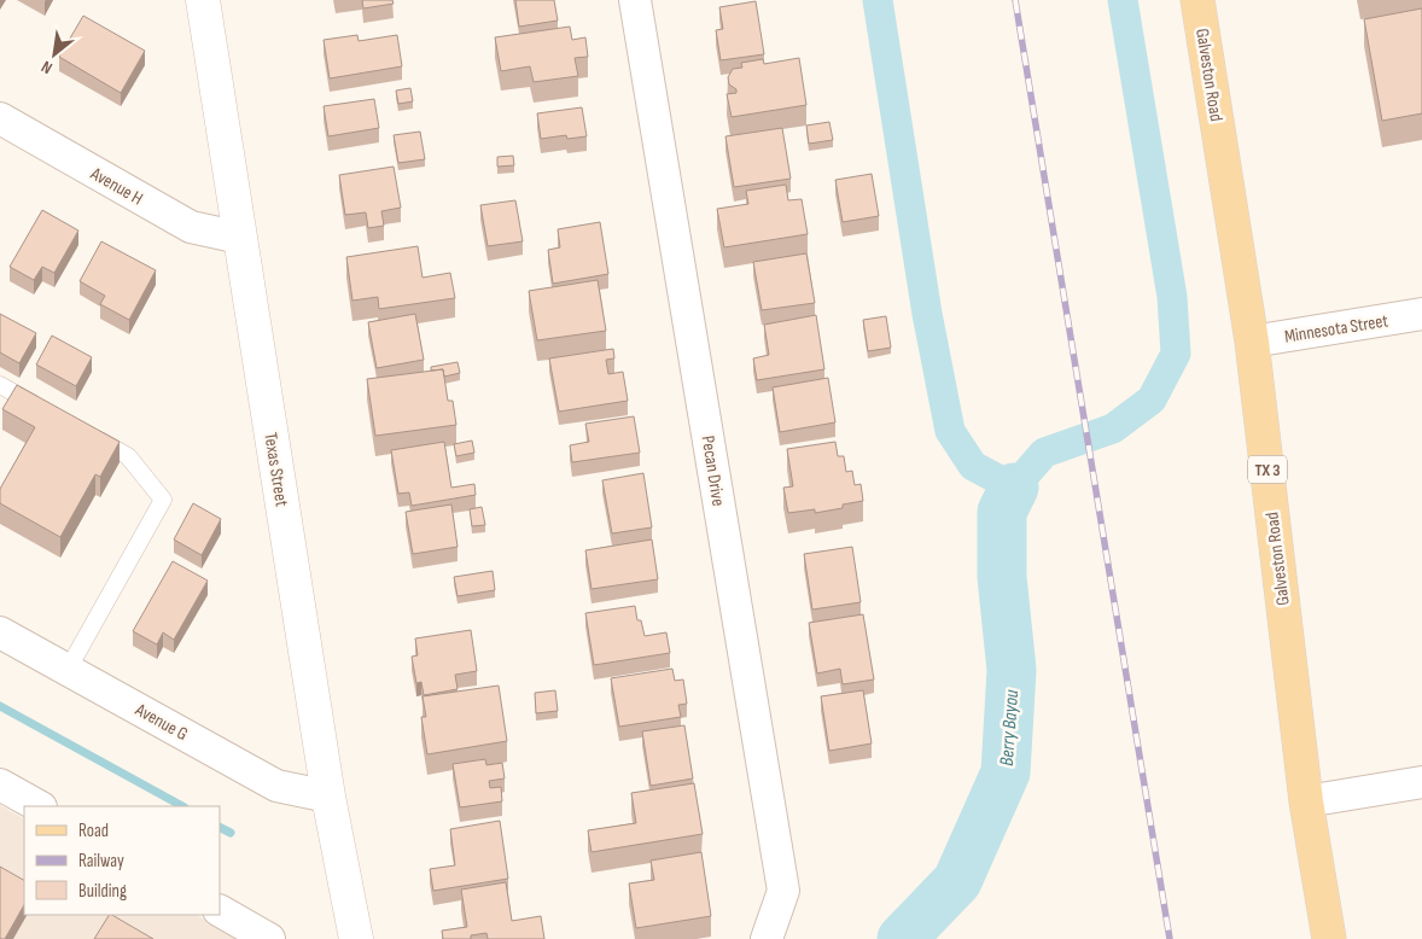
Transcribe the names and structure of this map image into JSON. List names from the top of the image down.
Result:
{
  "streets": {
    "main road": ["Galveston Road", "TX 3"],
    "street": [
      "Avenue H",
      "Minnesota Street",
      "Texas Street",
      "Pecan Drive",
      "Avenue G"
    ]
  },
  "crossings": [
    ["Galveston Road", "Minnesota Street"],
    ["Avenue H", "Texas Street"],
    ["Texas Street", "Avenue G"]
  ],
  "water": ["Berry Bayou"],
  "legend": ["Road", "Railway", "Building"],
  "north": "bottom left"
}
